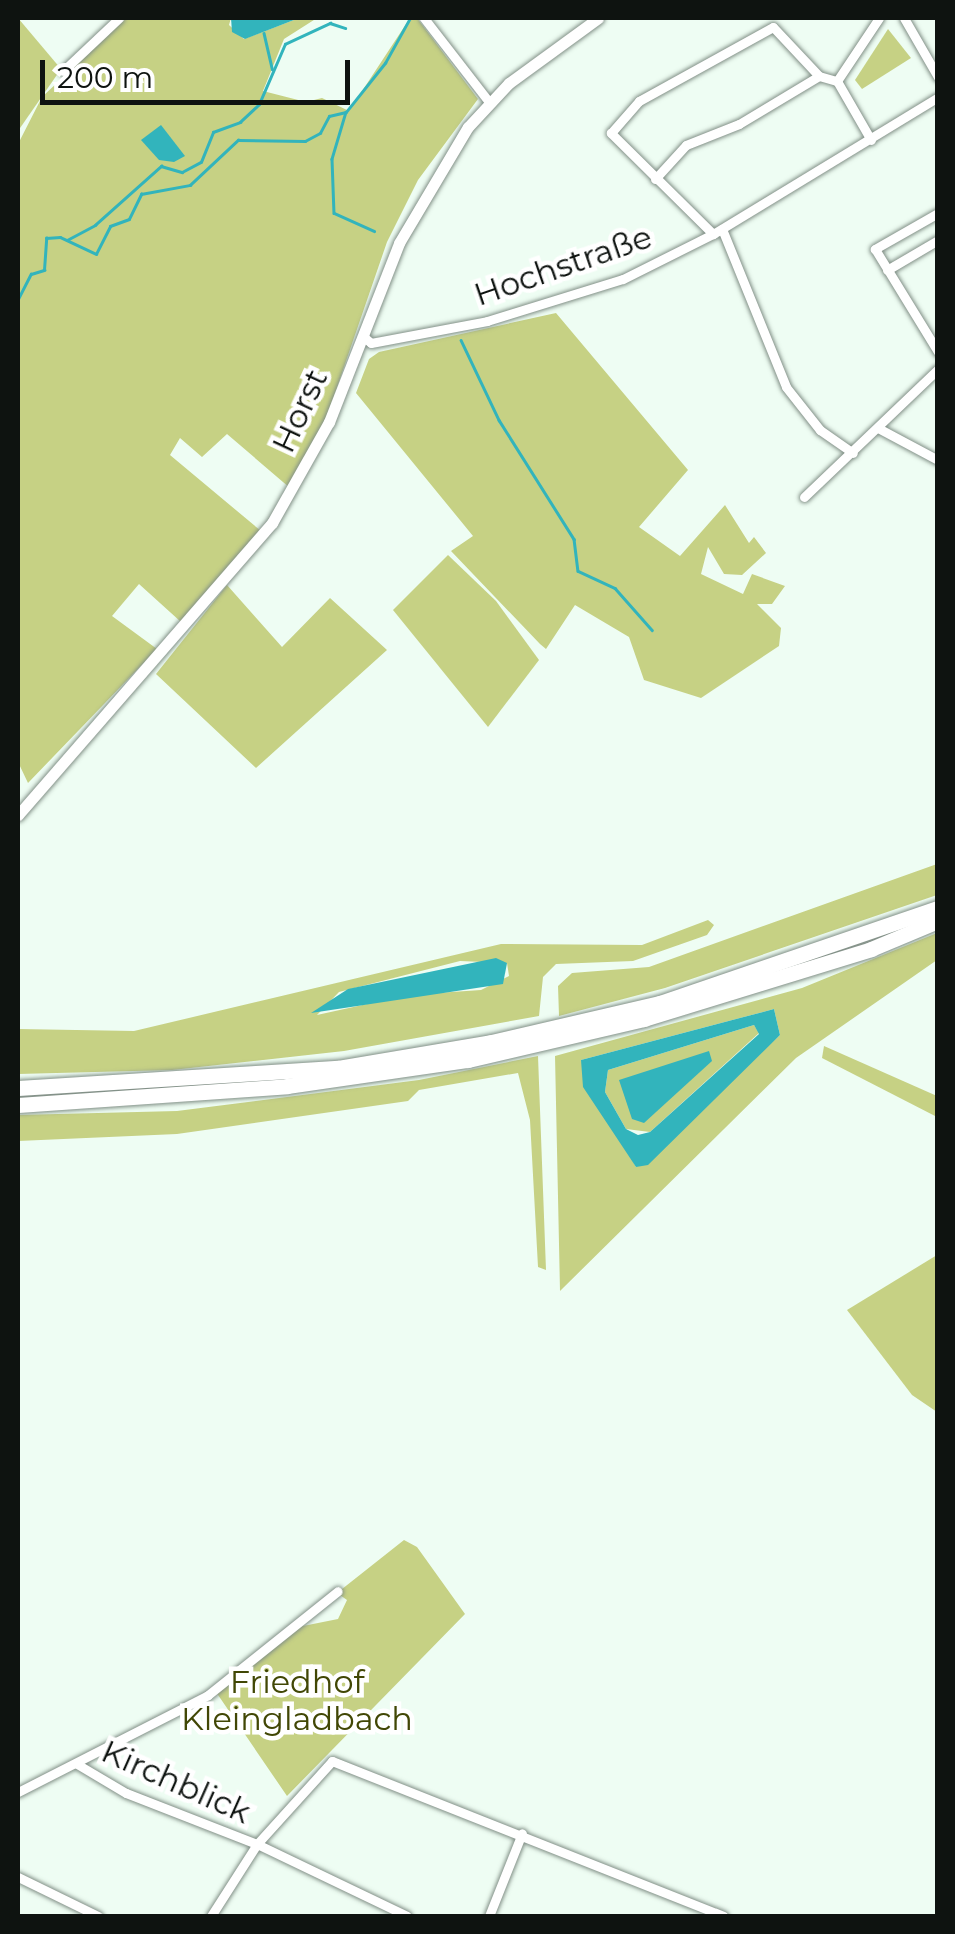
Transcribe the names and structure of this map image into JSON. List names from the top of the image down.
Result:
{
  "streets": {
    "street": ["Hochstraße", "Horst", "Kirchblick"]
  },
  "crossings": [
    ["Hochstraße", "Horst"]
  ],
  "parks": ["Friedhof Kleingladbach"],
  "scale_bar": "200 m"
}
